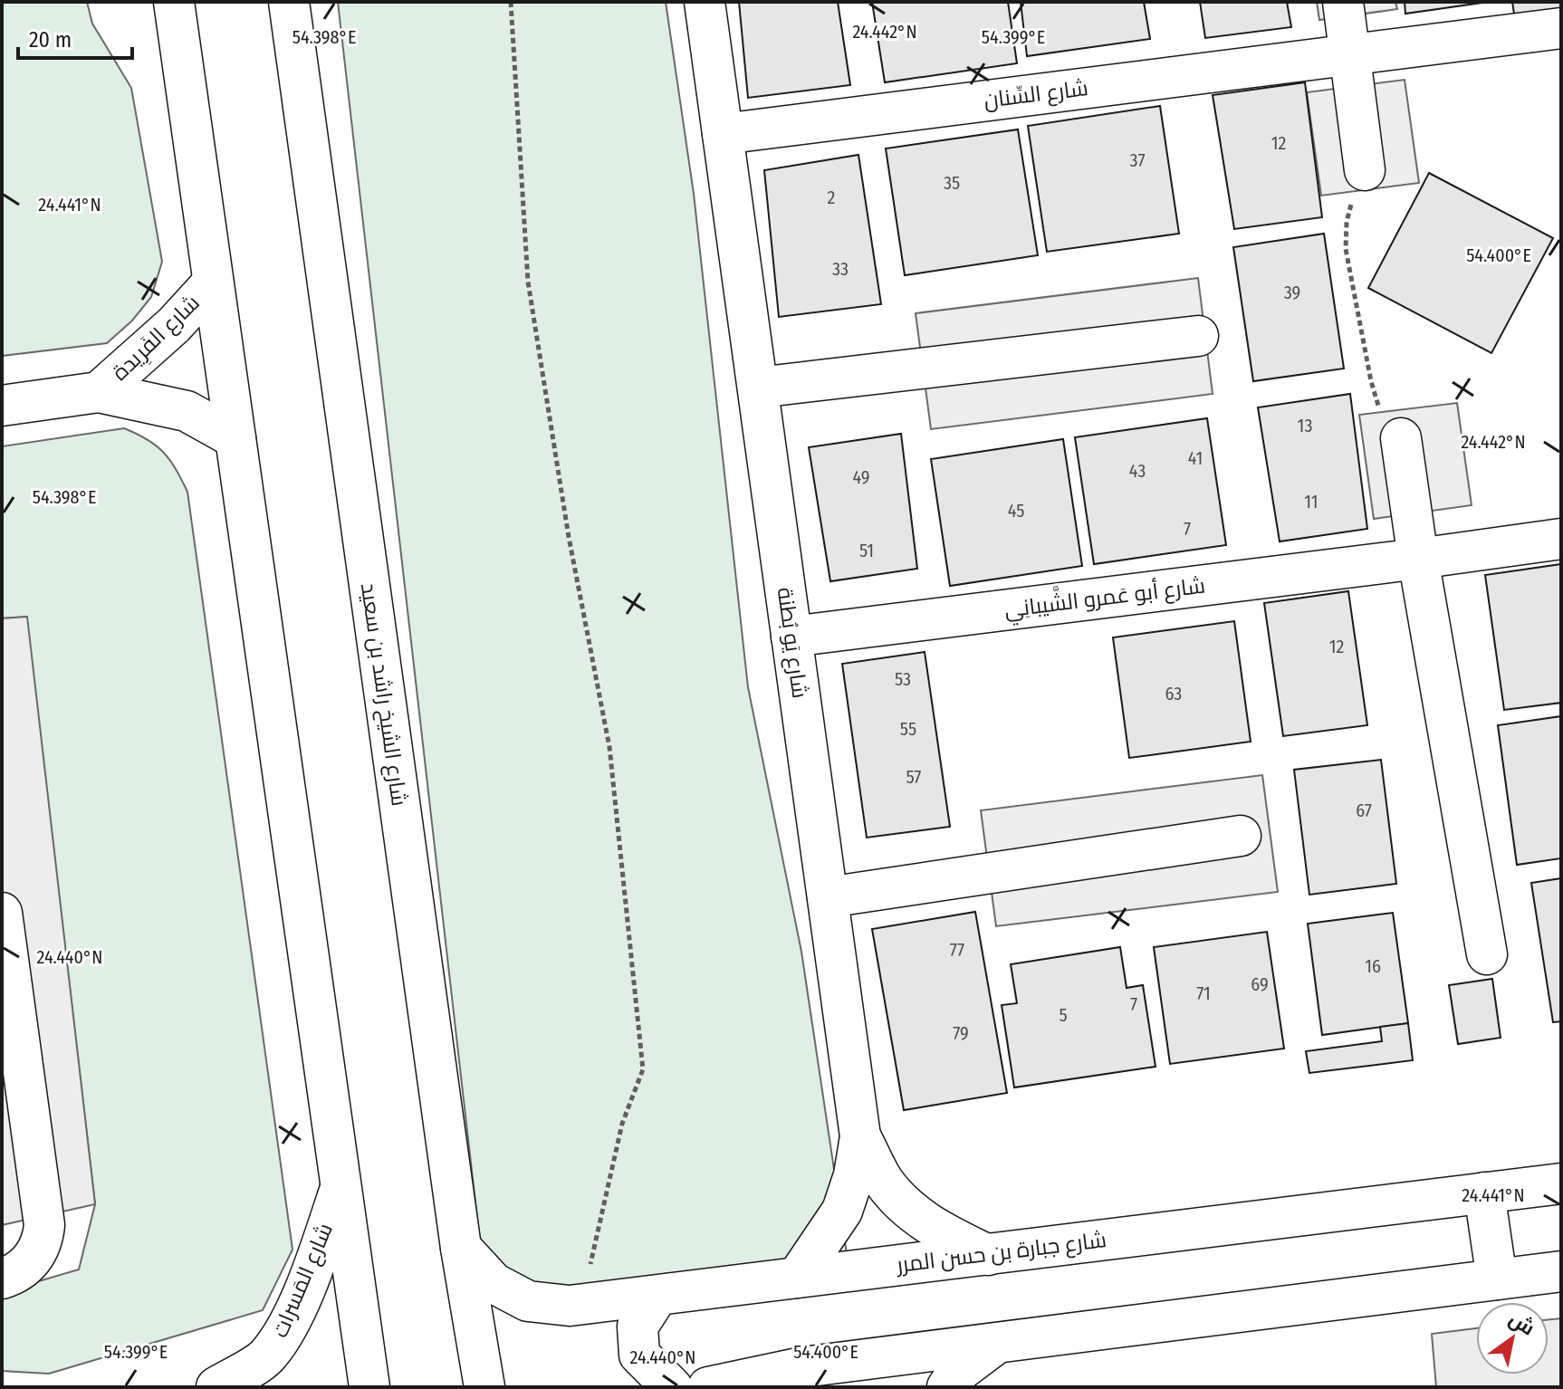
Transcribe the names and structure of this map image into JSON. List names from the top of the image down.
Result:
{
  "streets": {
    "street": [
      "شارع السِّنان",
      "شارع الفَرِيدة",
      "شارع أبو عَمرو الشَّيبانِي",
      "شارع يَو بُطنة",
      "شارع الشيخ راشد بن سعيد",
      "شارع جبارة بن حسن المرر",
      "شارع المَسرات"
    ]
  },
  "crossings": [
    ["شارع السِّنان", "شارع يَو بُطنة"],
    ["شارع أبو عَمرو الشَّيبانِي", "شارع يَو بُطنة"],
    ["شارع يَو بُطنة", "شارع جبارة بن حسن المرر"],
    ["شارع الشيخ راشد بن سعيد", "شارع جبارة بن حسن المرر"]
  ],
  "house_numbers": [
    "12",
    "37",
    "35",
    "2",
    "33",
    "39",
    "13",
    "41",
    "43",
    "49",
    "11",
    "45",
    "7",
    "51",
    "12",
    "53",
    "63",
    "55",
    "57",
    "67",
    "77",
    "16",
    "69",
    "71",
    "7",
    "5",
    "79"
  ],
  "scale_bar": "20 m",
  "north": "top right",
  "coordinates": [
    "24.442°N",
    "54.398°E",
    "54.399°E",
    "24.441°N",
    "54.400°E",
    "24.440°N"
  ]
}
